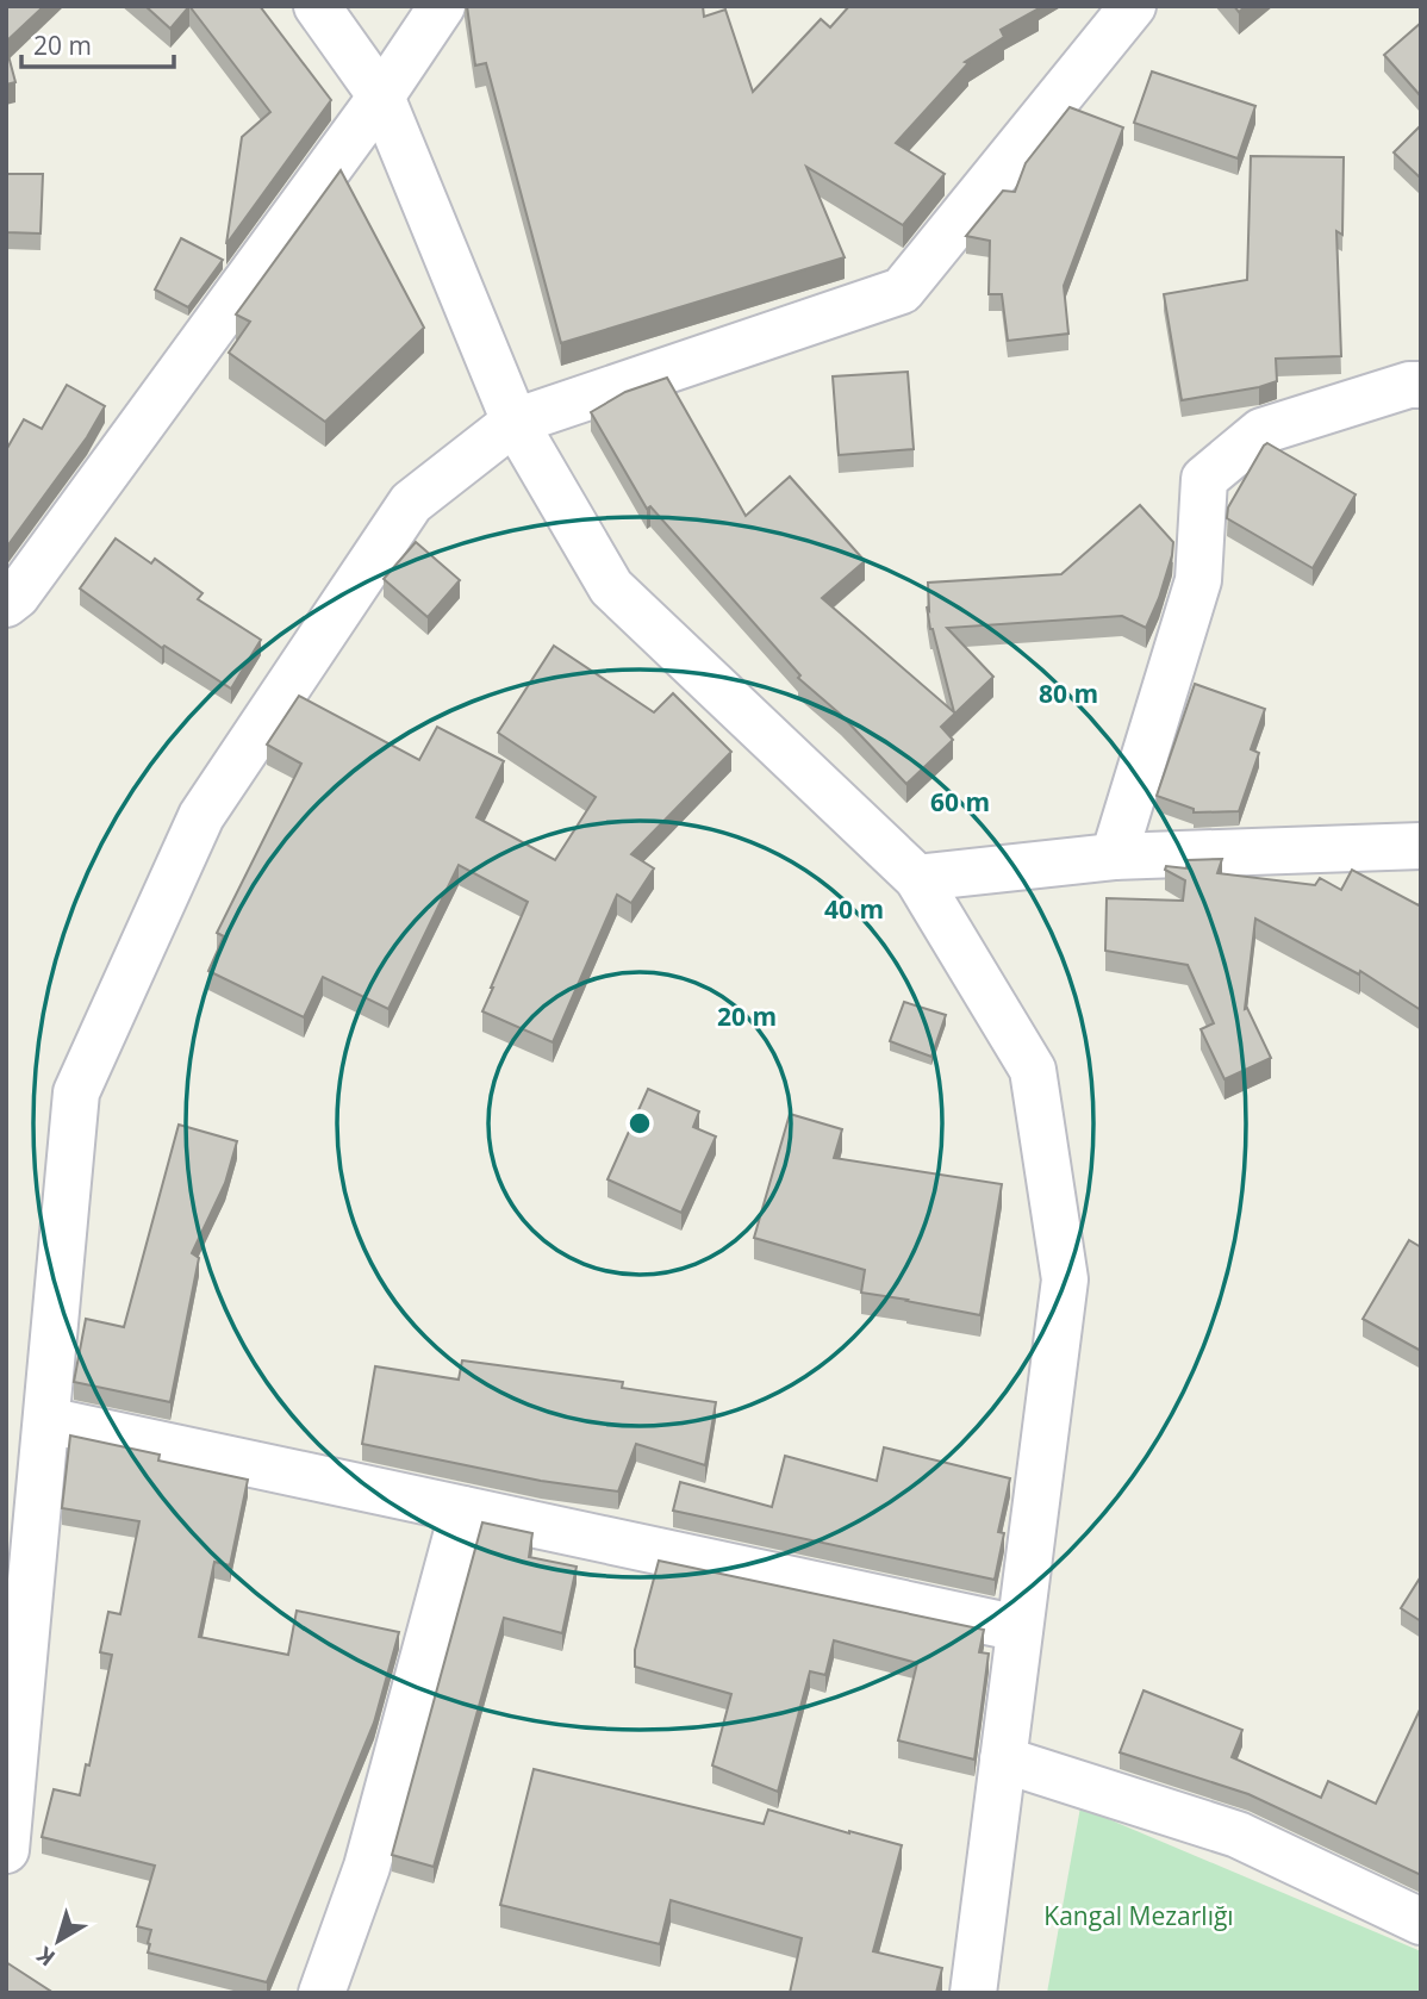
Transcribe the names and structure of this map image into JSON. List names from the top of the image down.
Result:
{
  "parks": ["Kangal Mezarlığı"],
  "scale_bar": "20 m",
  "north": "bottom left",
  "rings": [
    "80 m",
    "60 m",
    "40 m",
    "20 m"
  ]
}
